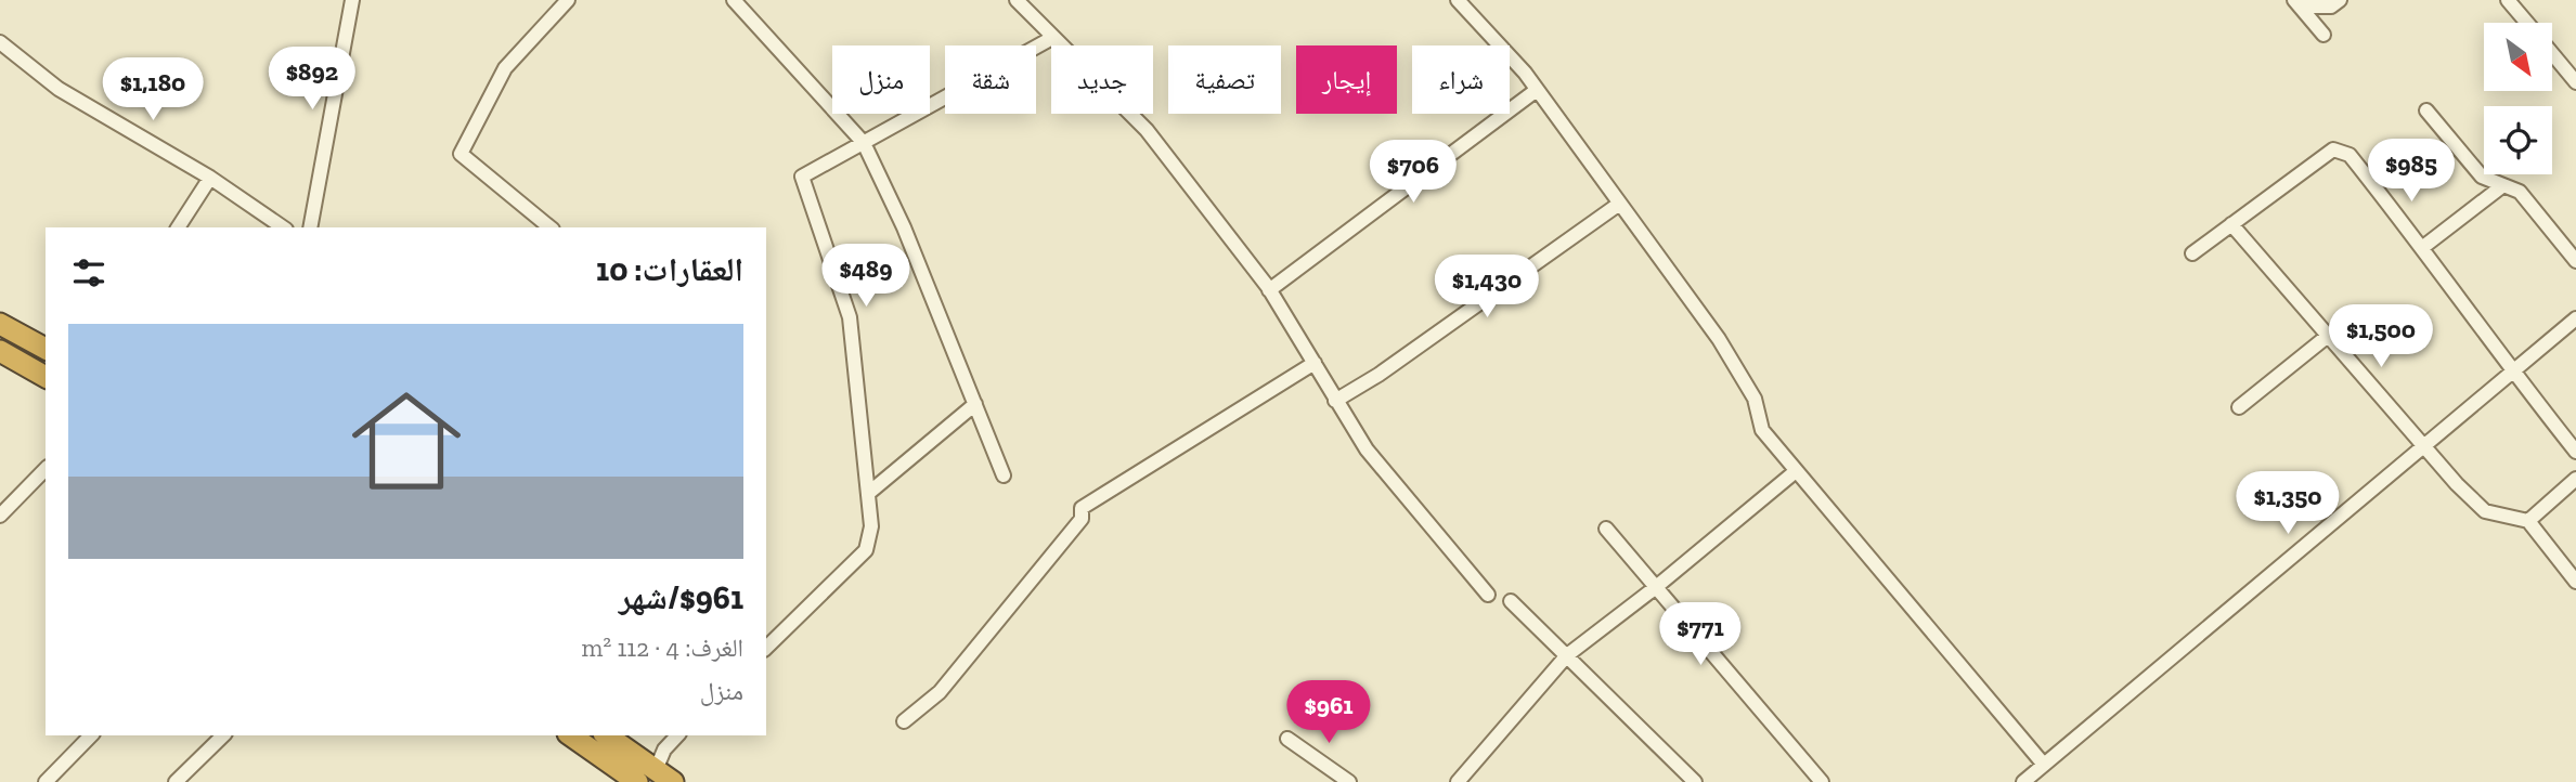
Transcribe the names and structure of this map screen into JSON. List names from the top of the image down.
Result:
{
  "north": "bottom right",
  "page": {
    "chip": [
      "شراء",
      "إيجار",
      "تصفية",
      "جديد",
      "شقة",
      "منزل"
    ],
    "price": [
      "$892",
      "$1,180",
      "$985",
      "$706",
      "$489",
      "$1,430",
      "$1,500",
      "$1,350",
      "$771",
      "$961"
    ],
    "heading": "العقارات: 10",
    "list": [
      {
        "name": "$961/شهر",
        "note": "الغرف: 4 · 112 m² · منزل"
      }
    ]
  }
}
